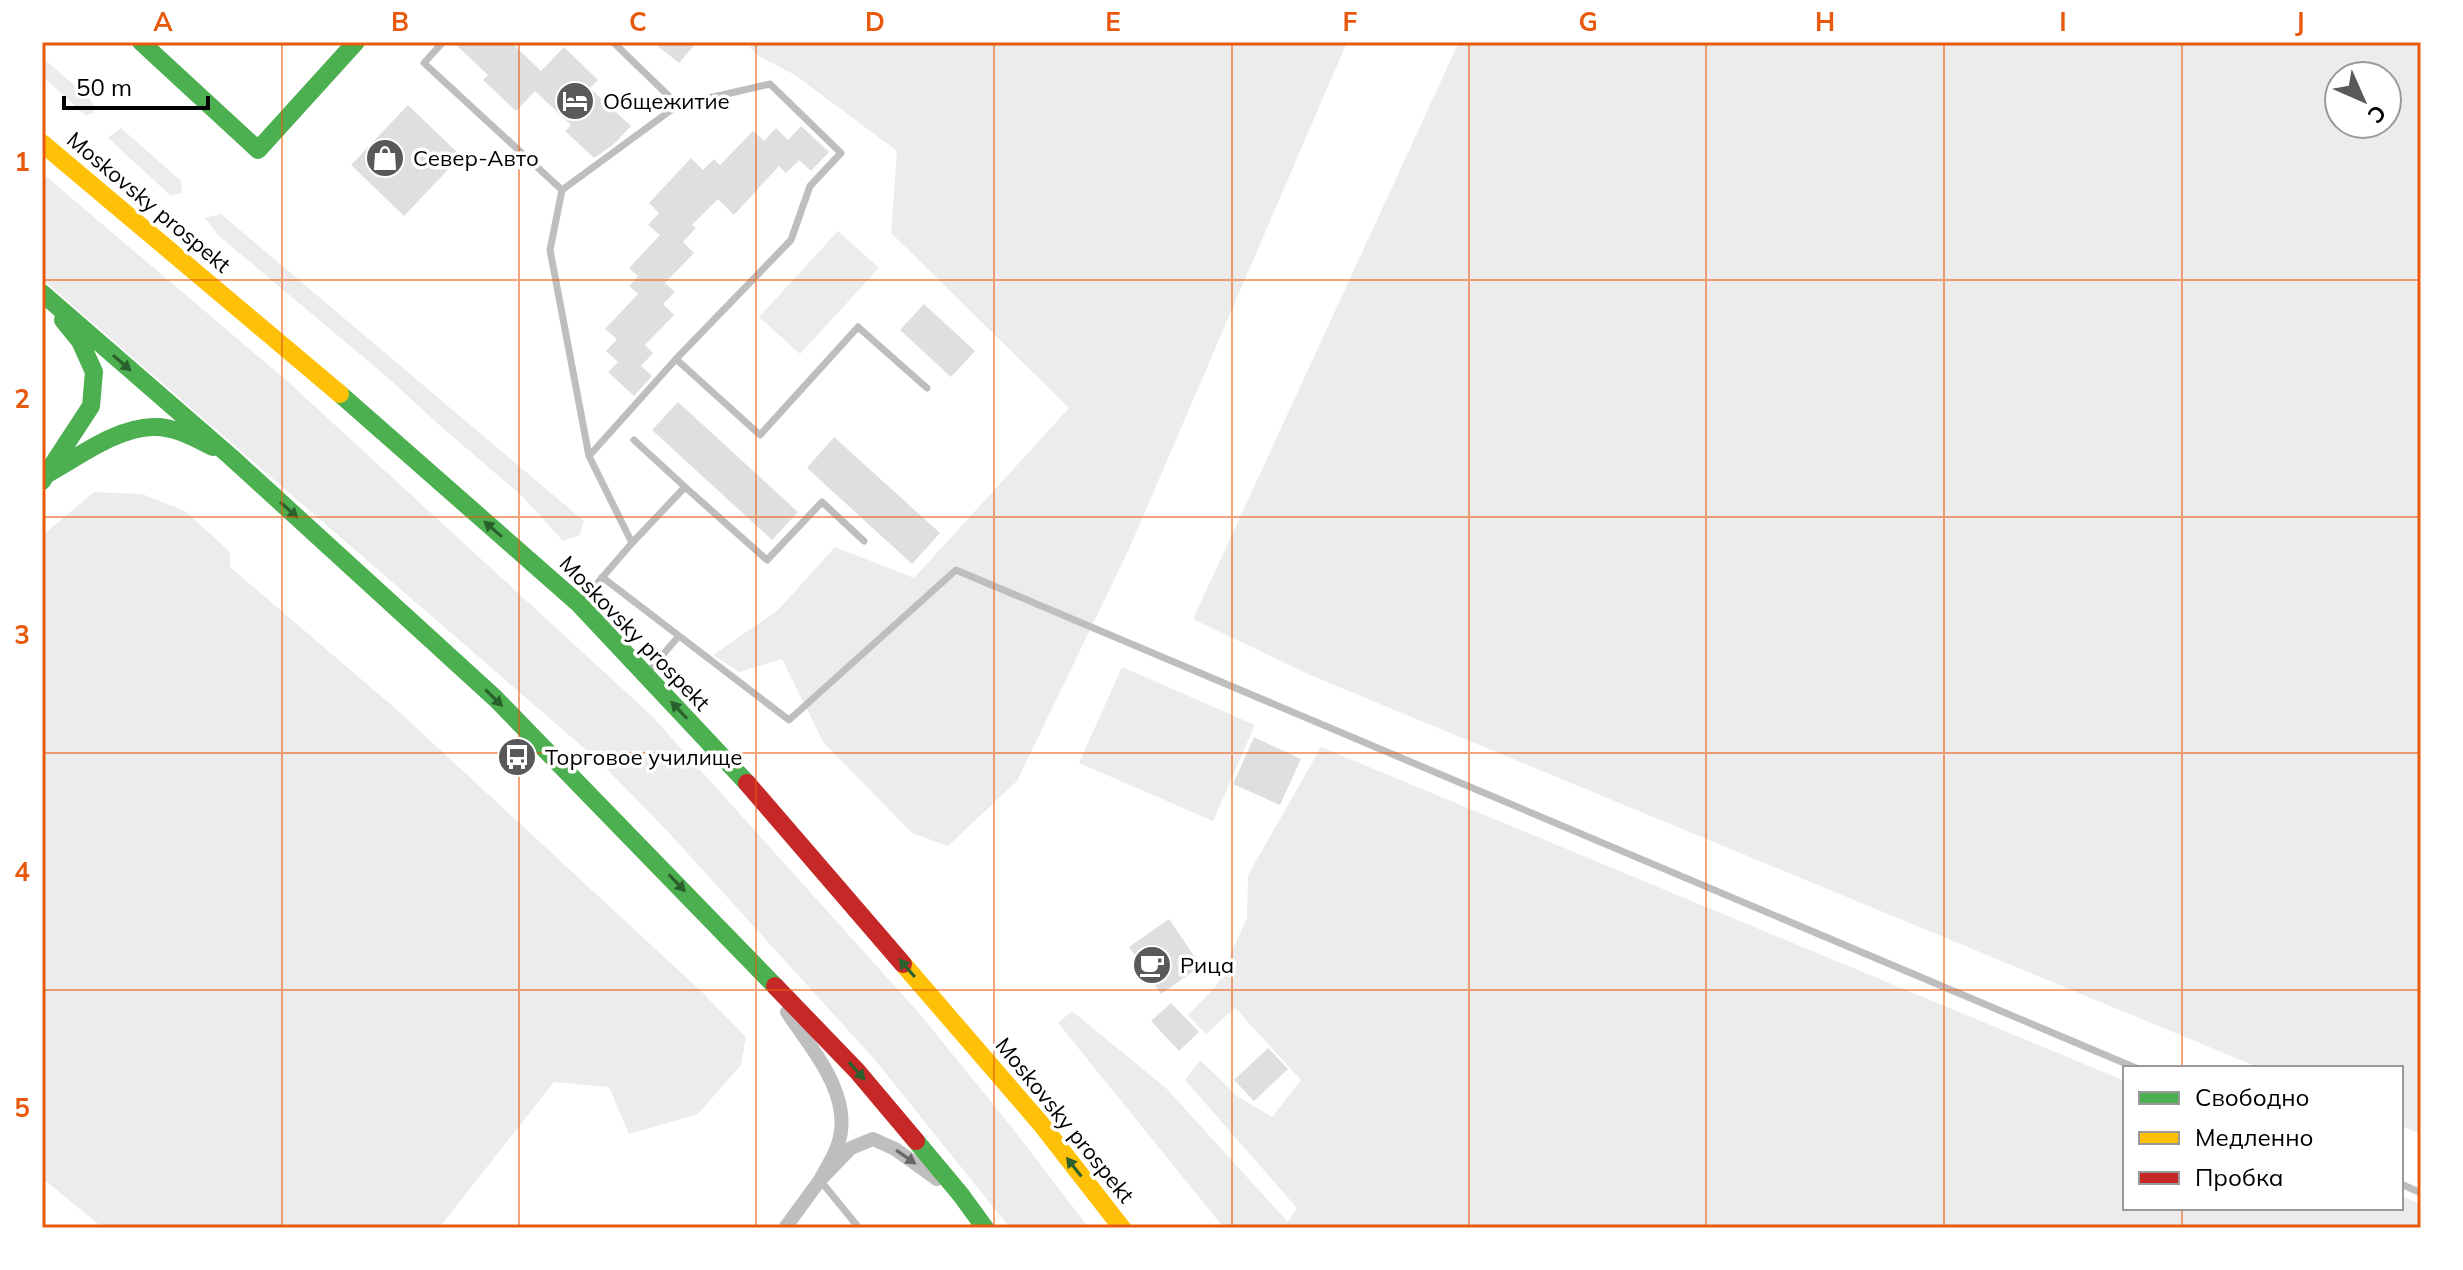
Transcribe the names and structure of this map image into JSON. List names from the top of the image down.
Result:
{
  "streets": {
    "main road": ["Moskovsky prospekt"]
  },
  "places": {
    "hotel": ["Общежитие"],
    "shop": ["Север-Авто"],
    "bus stop": ["Торговое училище"],
    "cafe": ["Рица"]
  },
  "legend": ["Свободно", "Медленно", "Пробка"],
  "scale_bar": "50 m",
  "north": "bottom right",
  "grid": {
    "columns": [
      "A",
      "B",
      "C",
      "D",
      "E",
      "F",
      "G",
      "H",
      "I",
      "J"
    ],
    "rows": [
      "1",
      "2",
      "3",
      "4",
      "5"
    ]
  }
}
